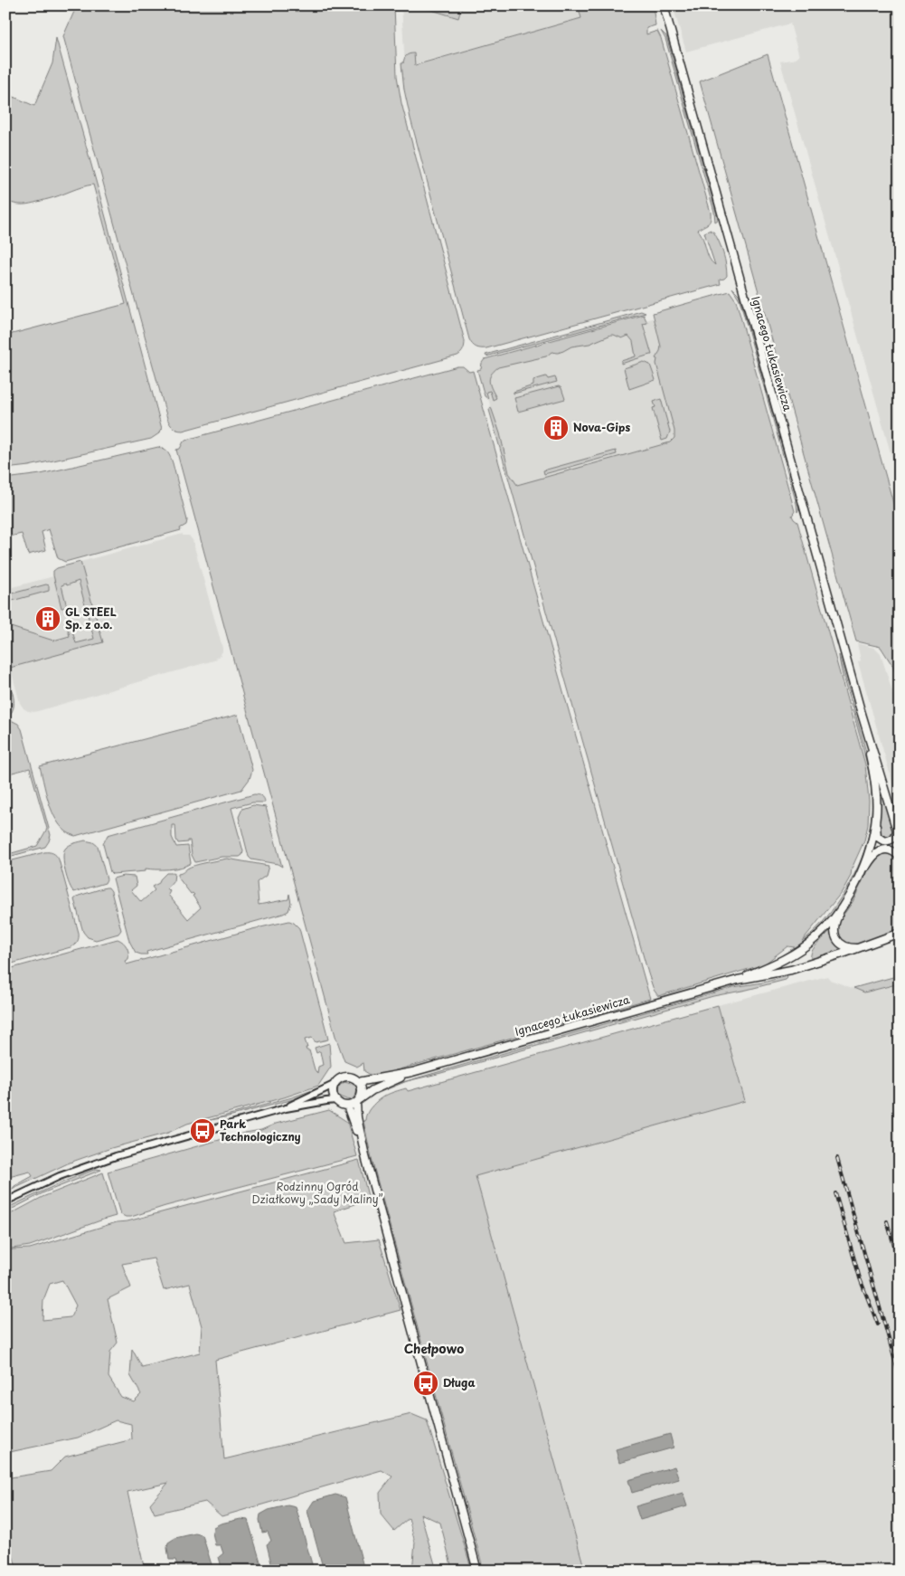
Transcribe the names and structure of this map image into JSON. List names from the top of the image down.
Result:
{
  "streets": {
    "main road": ["Ignacego Łukasiewicza"]
  },
  "districts": ["Chełpowo"],
  "parks": ["Rodzinny Ogród Działkowy „Sady Maliny”"],
  "places": {
    "building": ["Nova-Gips", "GL STEEL Sp. z o.o."],
    "bus stop": ["Park Technologiczny", "Długa"]
  }
}
